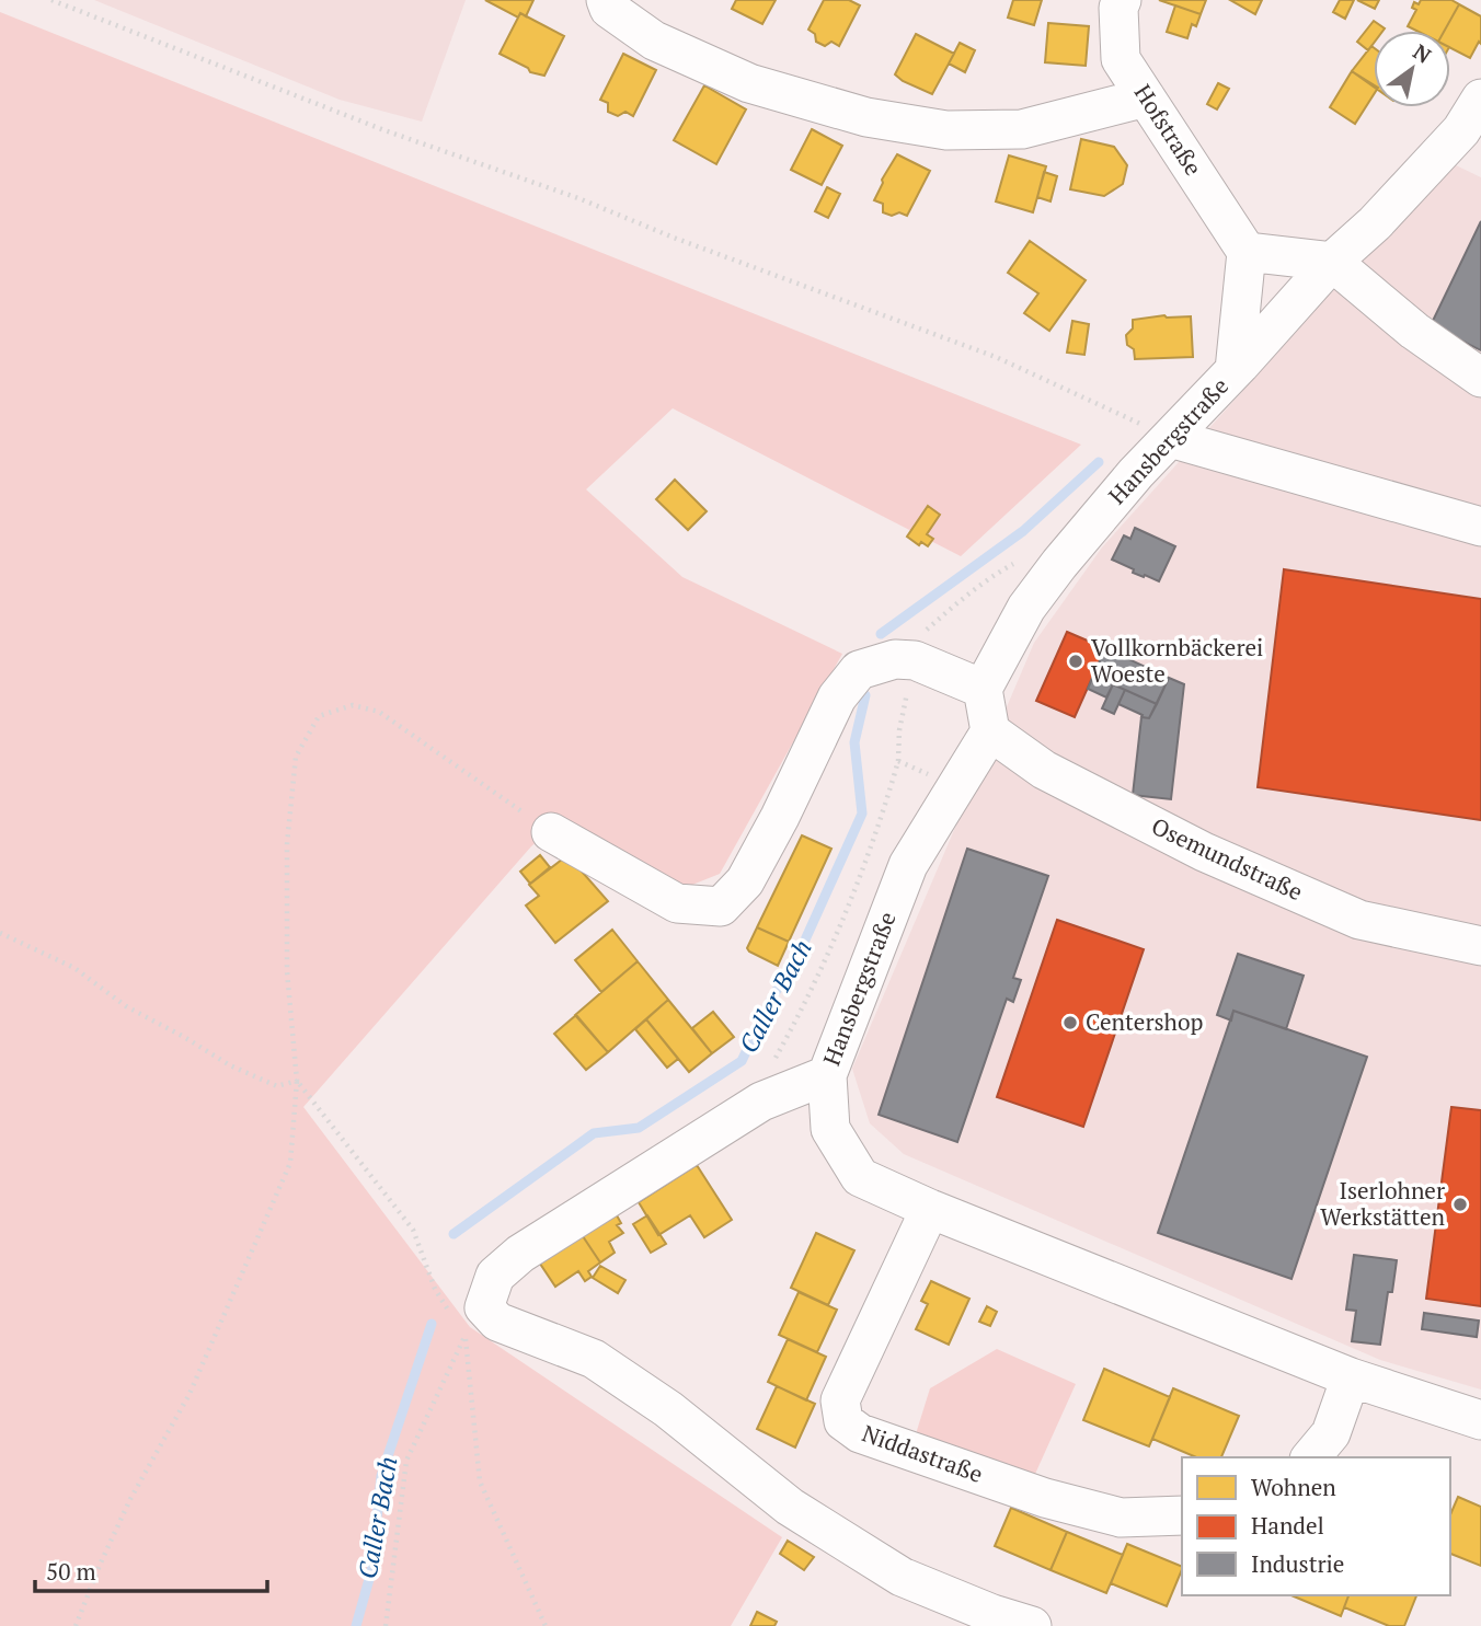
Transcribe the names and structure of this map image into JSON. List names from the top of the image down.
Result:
{
  "streets": {
    "street": [
      "Hofstraße",
      "Hansbergstraße",
      "Osemundstraße",
      "Niddastraße"
    ]
  },
  "crossings": [
    ["Hansbergstraße", "Osemundstraße"]
  ],
  "water": ["Caller Bach"],
  "places": ["Vollkornbäckerei Woeste", "Centershop", "Iserlohner Werkstätten"],
  "legend": ["Wohnen", "Handel", "Industrie"],
  "scale_bar": "50 m",
  "north": "top right"
}
